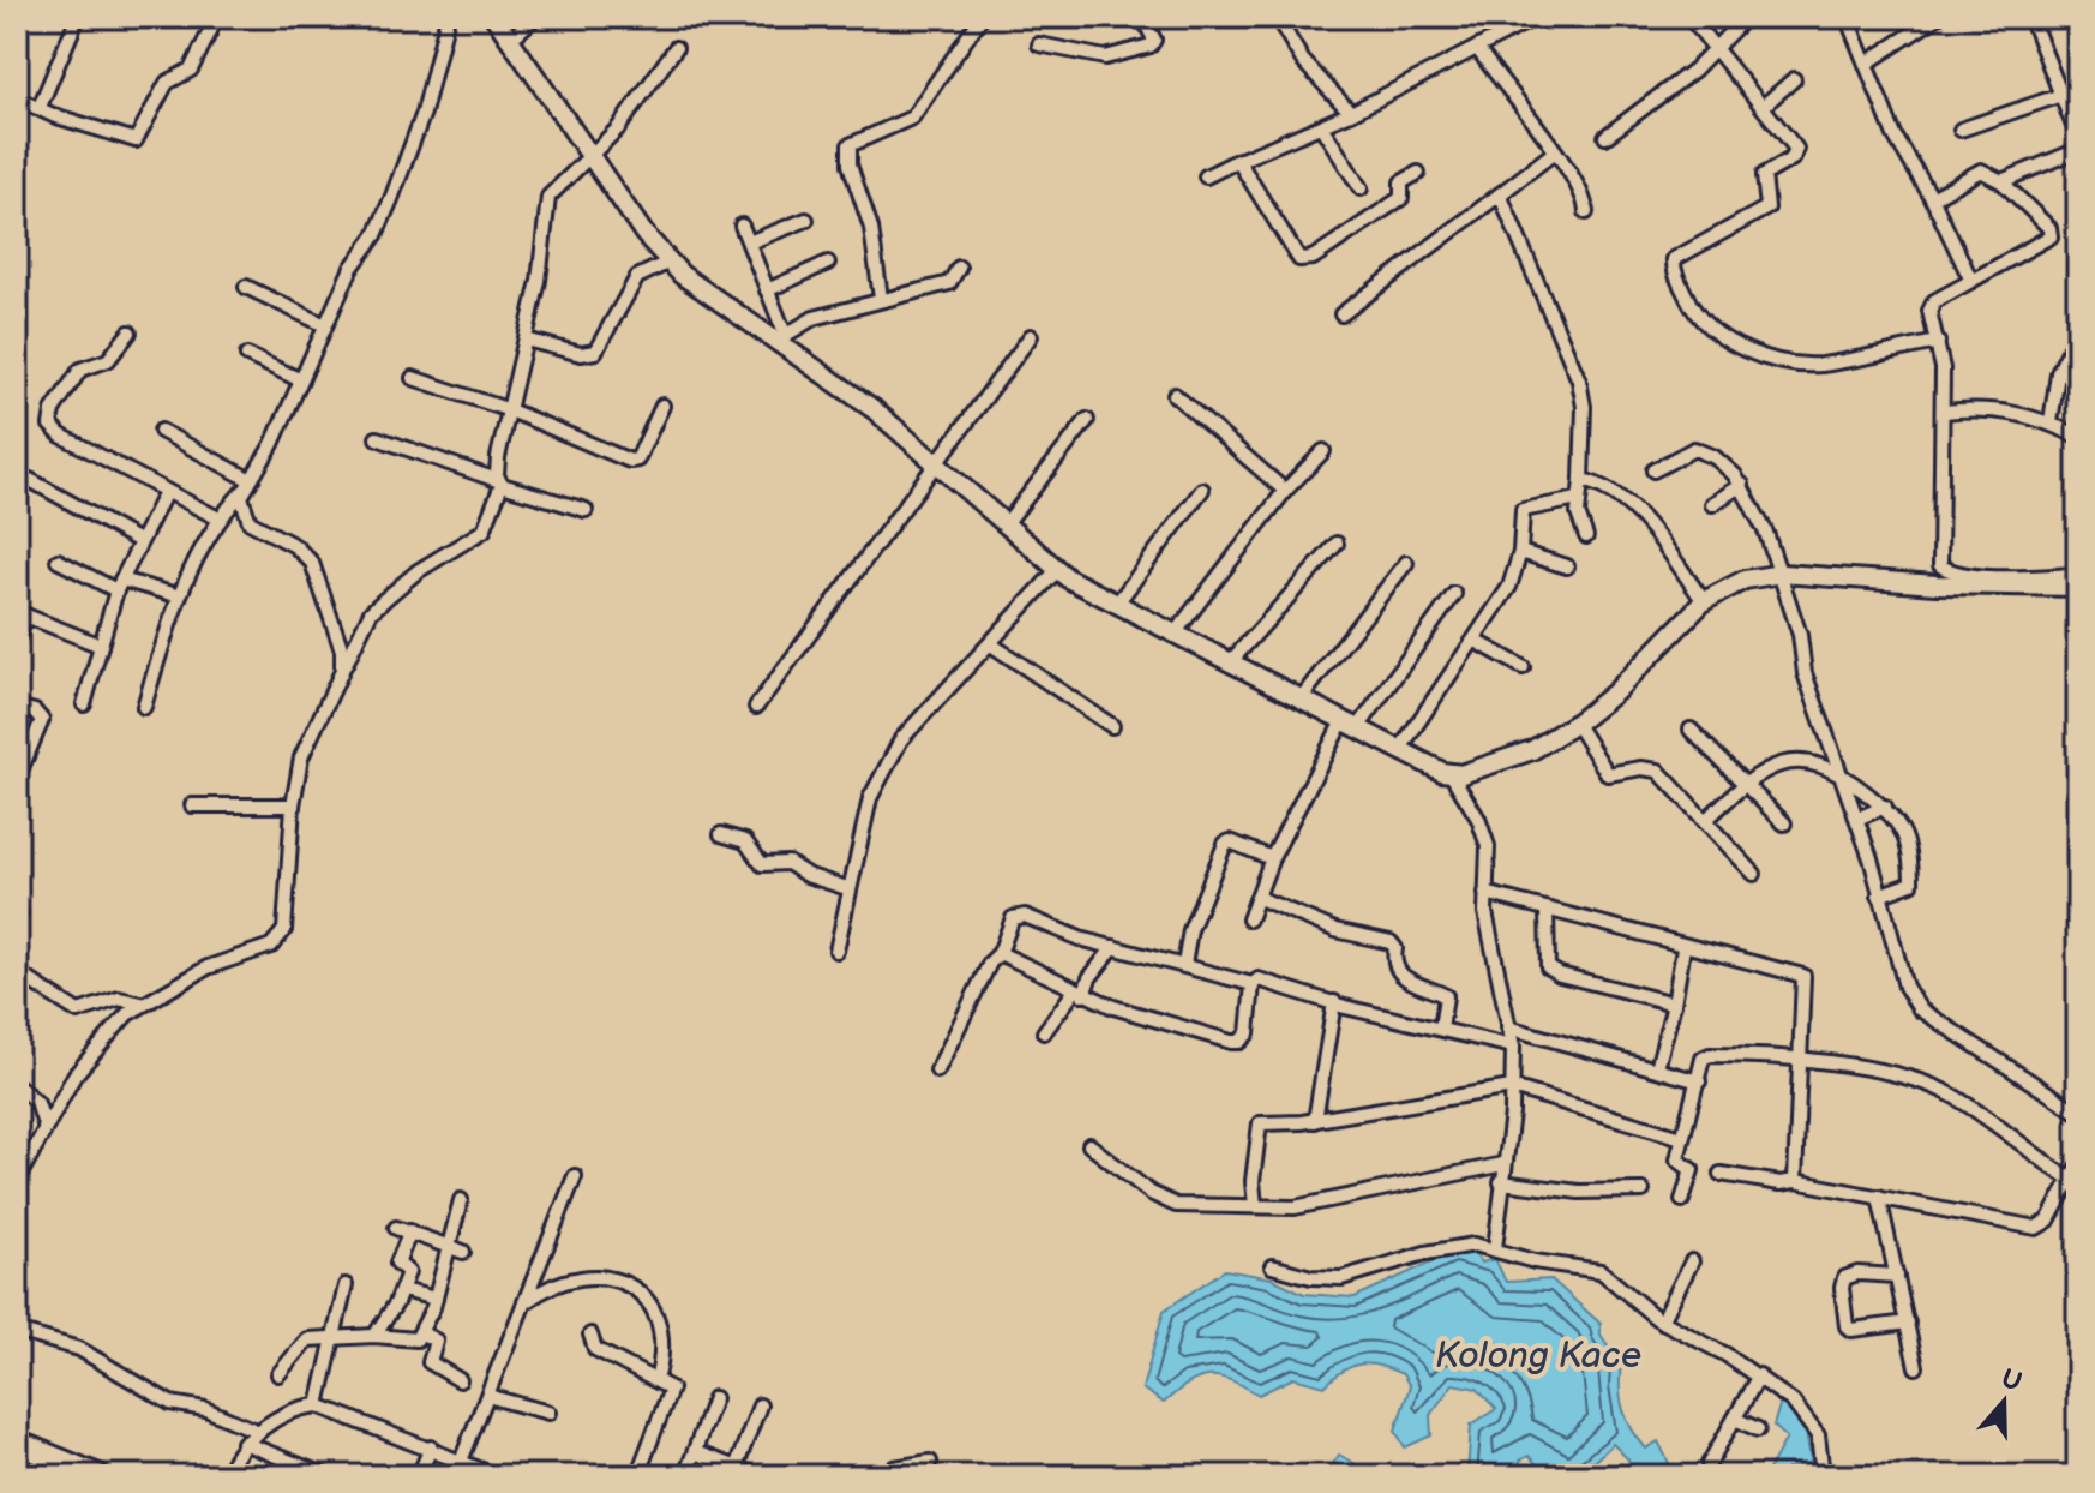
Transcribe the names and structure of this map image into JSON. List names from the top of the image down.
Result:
{
  "water": ["Kolong Kace"],
  "north": "top"
}
